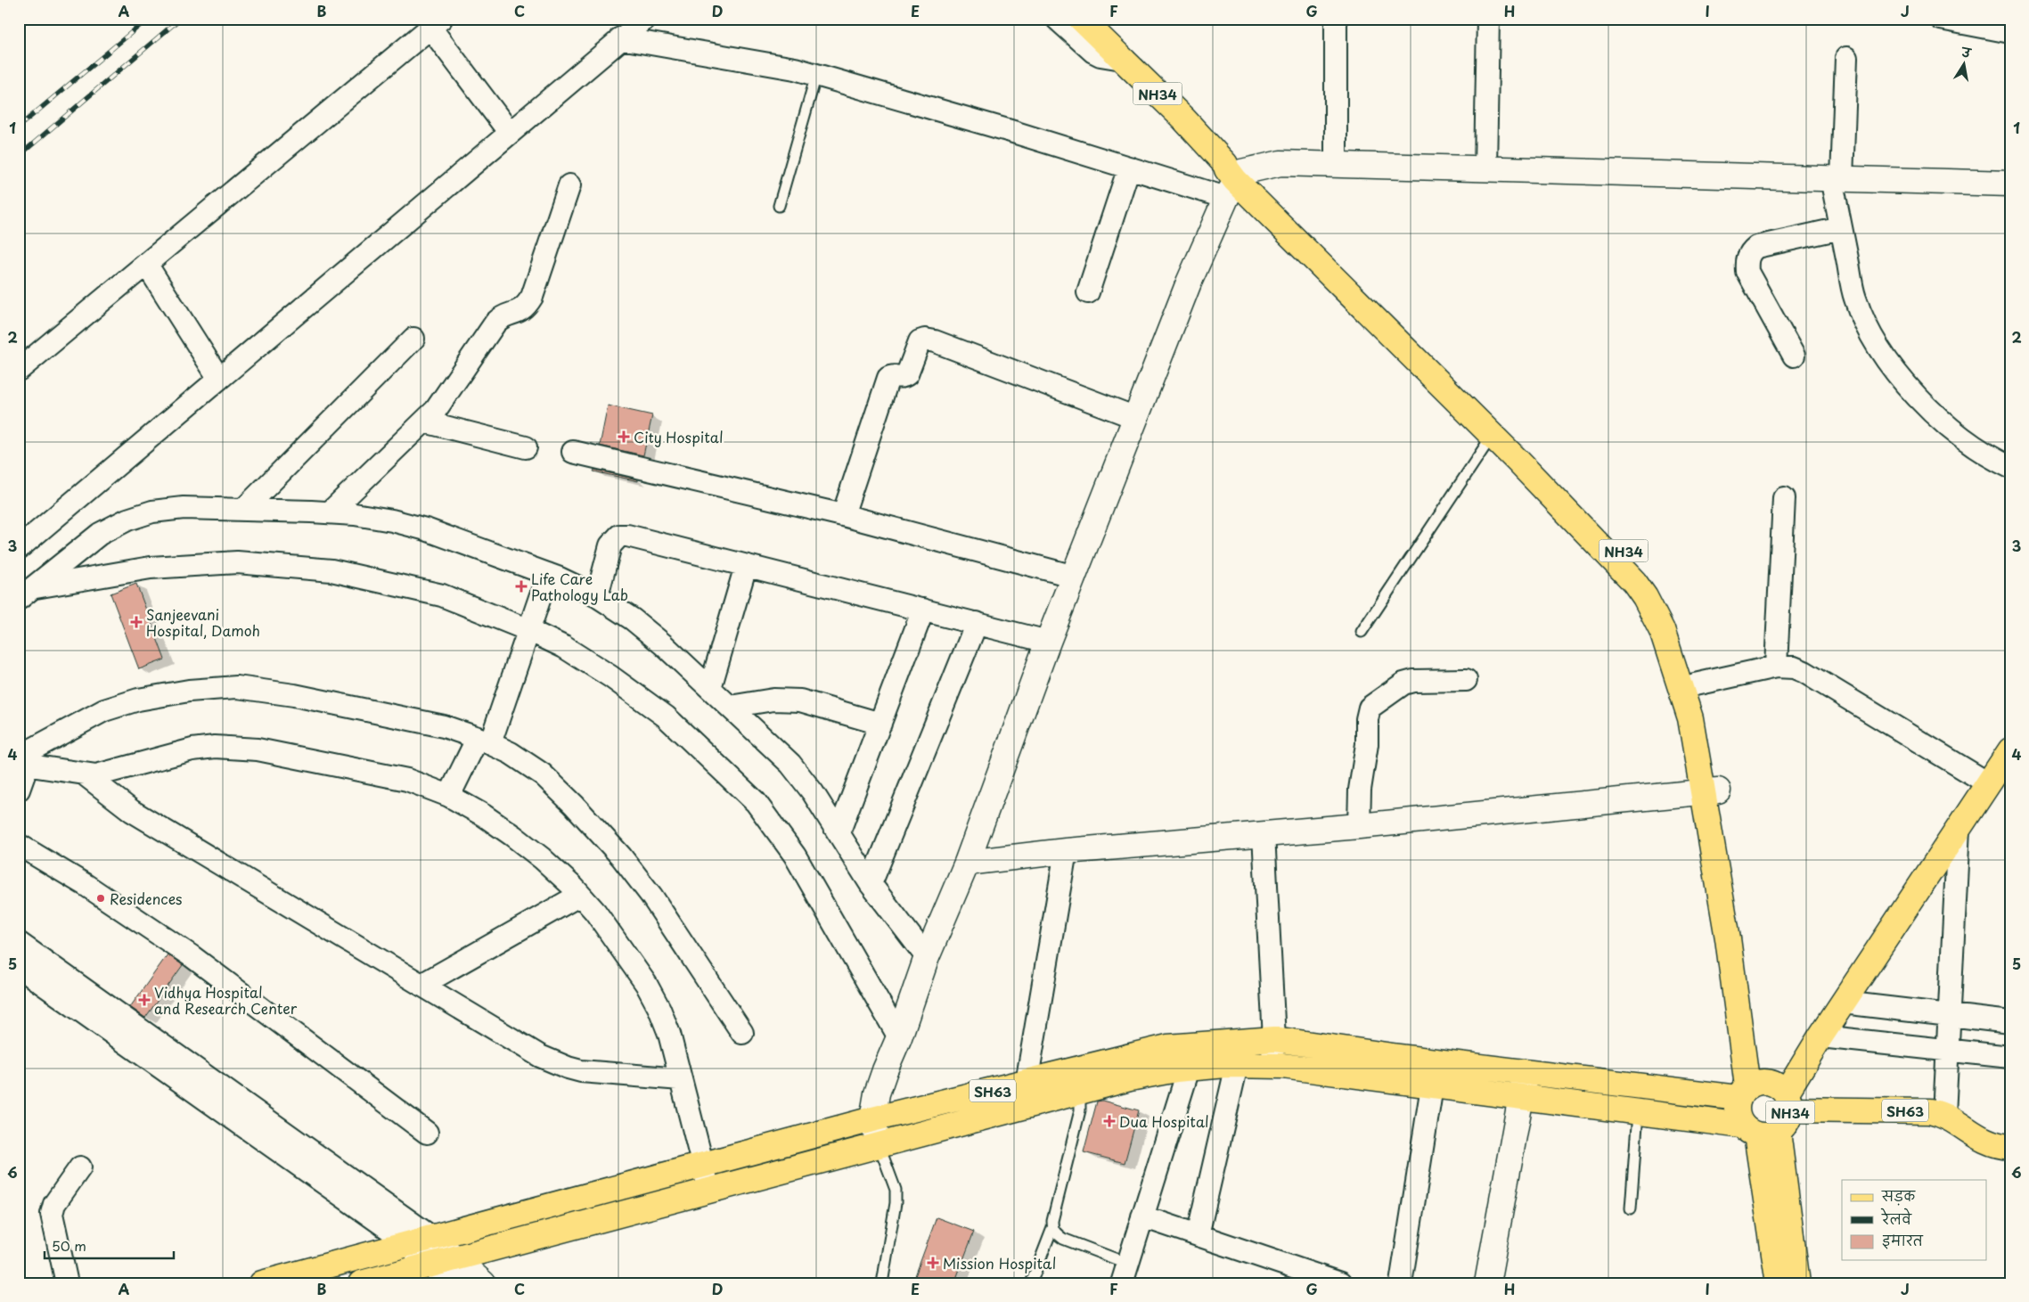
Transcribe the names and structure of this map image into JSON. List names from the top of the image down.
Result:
{
  "streets": {
    "main road": ["NH34", "SH63"]
  },
  "crossings": [
    ["NH34", "SH63"]
  ],
  "places": {
    "health": [
      "City Hospital",
      "Life Care Pathology Lab",
      "Sanjeevani Hospital, Damoh",
      "Vidhya Hospital and Research Center",
      "Dua Hospital",
      "Mission Hospital"
    ],
    "other": ["Residences"]
  },
  "legend": ["सड़क", "रेलवे", "इमारत"],
  "scale_bar": "50 m",
  "north": "top",
  "grid": {
    "columns": [
      "A",
      "B",
      "C",
      "D",
      "E",
      "F",
      "G",
      "H",
      "I",
      "J"
    ],
    "rows": [
      "1",
      "2",
      "3",
      "4",
      "5",
      "6"
    ]
  }
}
